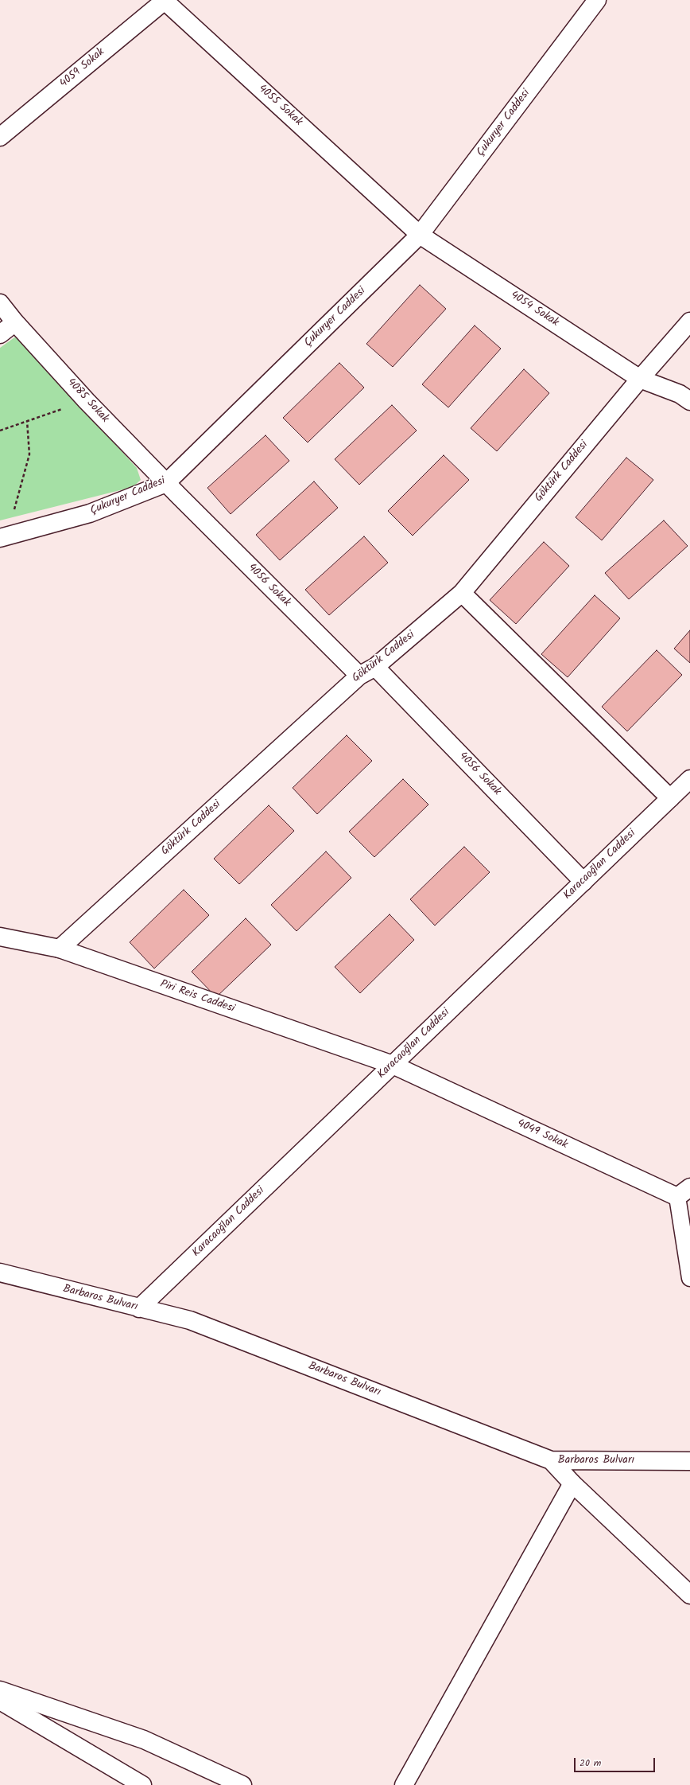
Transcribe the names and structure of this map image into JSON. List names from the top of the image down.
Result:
{
  "streets": {
    "street": [
      "4059 Sokak",
      "4055 Sokak",
      "Çukuryer Caddesi",
      "4054 Sokak",
      "4085 Sokak",
      "Göktürk Caddesi",
      "4056 Sokak",
      "Karacaoğlan Caddesi",
      "Piri Reis Caddesi",
      "4049 Sokak",
      "Barbaros Bulvarı"
    ]
  },
  "crossings": [
    ["4059 Sokak", "4055 Sokak"],
    ["4055 Sokak", "4054 Sokak"],
    ["Çukuryer Caddesi", "4054 Sokak"],
    ["Çukuryer Caddesi", "4085 Sokak"],
    ["4054 Sokak", "Göktürk Caddesi"],
    ["4085 Sokak", "4056 Sokak"],
    ["Göktürk Caddesi", "4056 Sokak"],
    ["Göktürk Caddesi", "Piri Reis Caddesi"],
    ["4056 Sokak", "Karacaoğlan Caddesi"],
    ["Karacaoğlan Caddesi", "Piri Reis Caddesi"],
    ["Karacaoğlan Caddesi", "4049 Sokak"],
    ["Karacaoğlan Caddesi", "Barbaros Bulvarı"],
    ["Piri Reis Caddesi", "4049 Sokak"]
  ],
  "scale_bar": "20 m"
}
